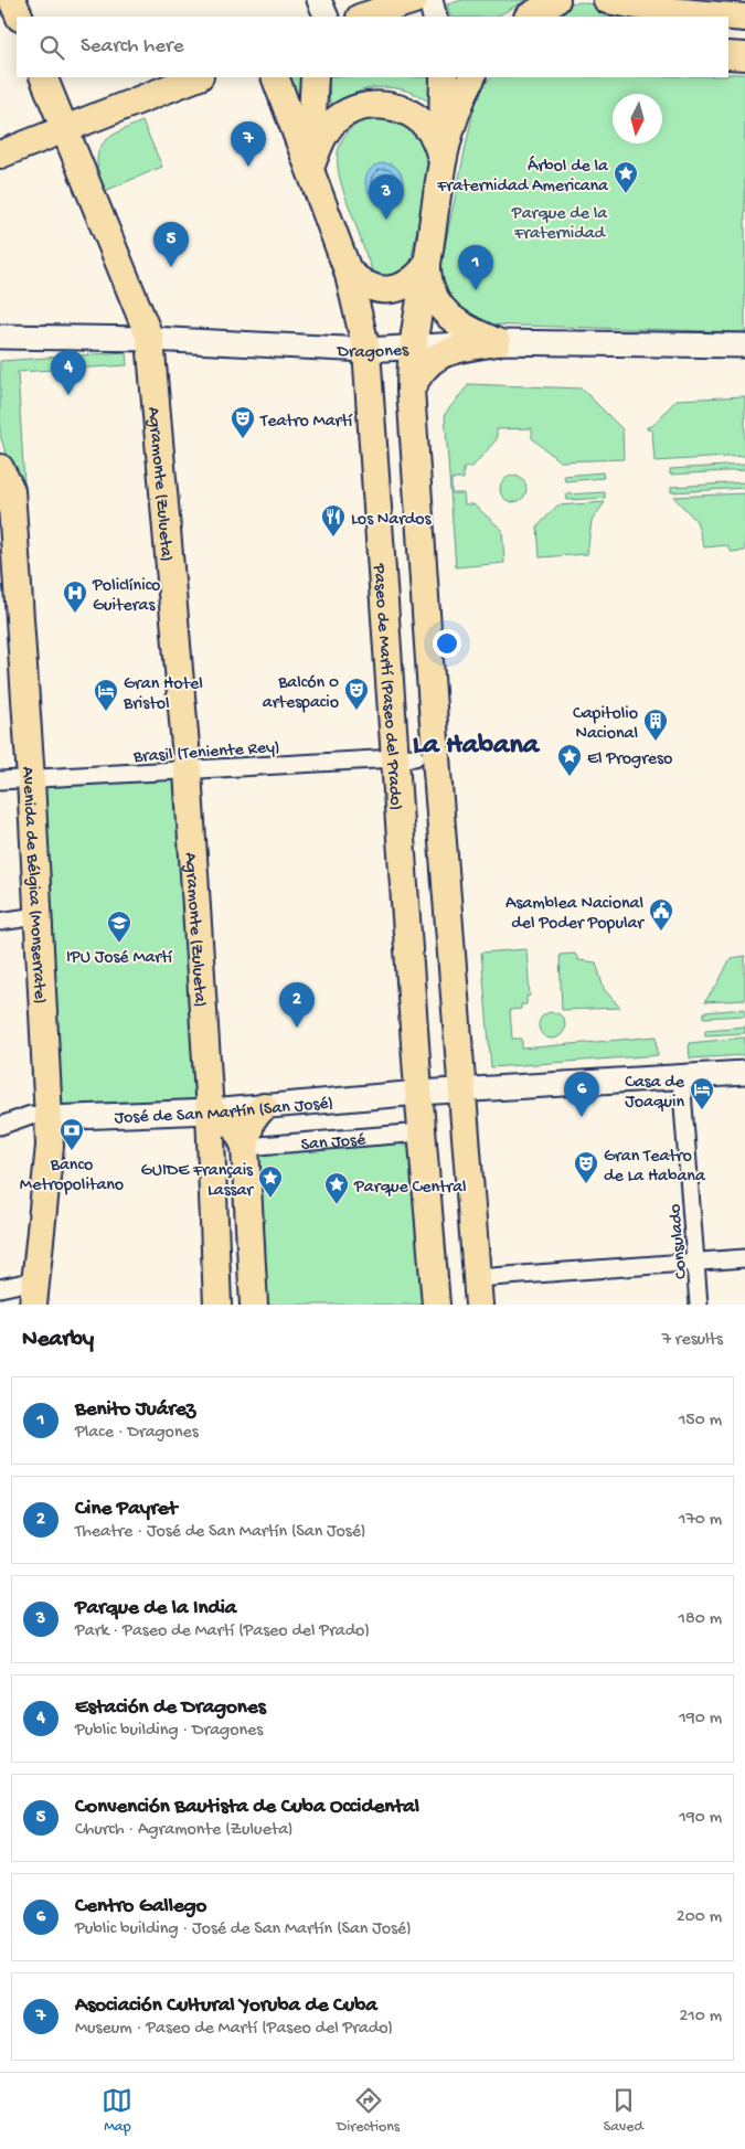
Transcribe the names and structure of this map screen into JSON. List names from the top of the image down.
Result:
{
  "streets": {
    "main road": [
      "Dragones",
      "Agramonte (Zulueta)",
      "Paseo de Martí (Paseo del Prado)",
      "Avenida de Bélgica (Monserrate)",
      "José de San Martín (San José)"
    ],
    "street": ["Brasil (Teniente Rey)", "San José", "Consulado"]
  },
  "crossings": [
    ["Dragones", "Agramonte (Zulueta)"],
    ["Dragones", "Paseo de Martí (Paseo del Prado)"],
    ["Agramonte (Zulueta)", "Brasil (Teniente Rey)"],
    ["Agramonte (Zulueta)", "José de San Martín (San José)"],
    ["Paseo de Martí (Paseo del Prado)", "Brasil (Teniente Rey)"],
    ["Paseo de Martí (Paseo del Prado)", "José de San Martín (San José)"],
    ["Paseo de Martí (Paseo del Prado)", "San José"],
    ["Brasil (Teniente Rey)", "Avenida de Bélgica (Monserrate)"],
    ["Avenida de Bélgica (Monserrate)", "José de San Martín (San José)"],
    ["José de San Martín (San José)", "Consulado"]
  ],
  "districts": ["La Habana"],
  "parks": ["Parque de la Fraternidad"],
  "places": {
    "place": [
      "Árbol de la Fraternidad Americana",
      "El Progreso",
      "GUIDE Français Lassar",
      "Parque Central"
    ],
    "theatre": ["Teatro Martí", "Balcón 0 artespacio", "Gran Teatro de La Habana"],
    "restaurant": ["Los Nardos"],
    "hospital": ["Policlínico Guiteras"],
    "hotel": ["Gran Hotel Bristol", "Casa de Joaquin"],
    "building": ["Capitolio Nacional"],
    "public building": ["Asamblea Nacional del Poder Popular"],
    "school or university": ["IPU José Martí"],
    "bank": ["Banco Metropolitano"]
  },
  "north": "bottom",
  "page": {
    "search": "Search here",
    "pins": [
      "7",
      "3",
      "5",
      "1",
      "4",
      "2",
      "6"
    ],
    "heading": ["Nearby", "7 results"],
    "list": [
      {
        "mark": "1",
        "name": "Benito Juárez",
        "note": "Place · Dragones",
        "value": "150 m"
      },
      {
        "mark": "2",
        "name": "Cine Payret",
        "note": "Theatre · José de San Martín (San José)",
        "value": "170 m"
      },
      {
        "mark": "3",
        "name": "Parque de la India",
        "note": "Park · Paseo de Martí (Paseo del Prado)",
        "value": "180 m"
      },
      {
        "mark": "4",
        "name": "Estación de Dragones",
        "note": "Public building · Dragones",
        "value": "190 m"
      },
      {
        "mark": "5",
        "name": "Convención Bautista de Cuba Occidental",
        "note": "Church · Agramonte (Zulueta)",
        "value": "190 m"
      },
      {
        "mark": "6",
        "name": "Centro Gallego",
        "note": "Public building · José de San Martín (San José)",
        "value": "200 m"
      },
      {
        "mark": "7",
        "name": "Asociación Cultural Yoruba de Cuba",
        "note": "Museum · Paseo de Martí (Paseo del Prado)",
        "value": "210 m"
      }
    ],
    "nav": ["Map", "Directions", "Saved"]
  }
}
